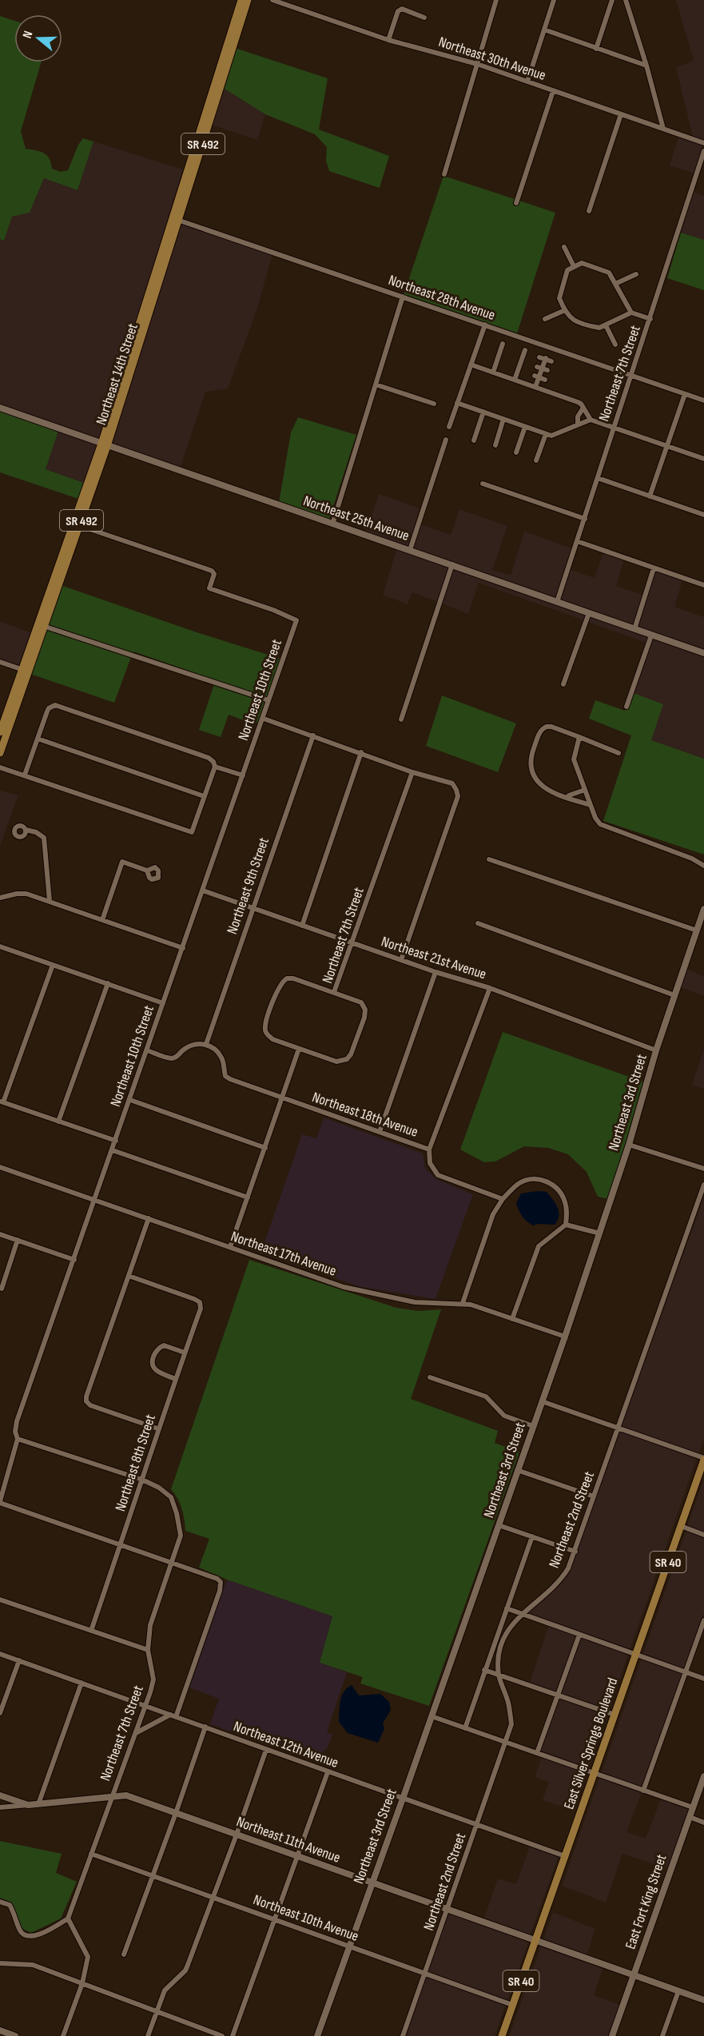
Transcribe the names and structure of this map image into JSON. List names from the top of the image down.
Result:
{
  "streets": {
    "main road": [
      "SR 492",
      "Northeast 14th Street",
      "SR 40",
      "East Silver Springs Boulevard"
    ],
    "street": [
      "Northeast 30th Avenue",
      "Northeast 28th Avenue",
      "Northeast 7th Street",
      "Northeast 25th Avenue",
      "Northeast 10th Street",
      "Northeast 9th Street",
      "Northeast 21st Avenue",
      "Northeast 3rd Street",
      "Northeast 18th Avenue",
      "Northeast 17th Avenue",
      "Northeast 8th Street",
      "Northeast 2nd Street",
      "Northeast 12th Avenue",
      "Northeast 11th Avenue",
      "East Fort King Street",
      "Northeast 10th Avenue"
    ]
  },
  "crossings": [
    ["Northeast 28th Avenue", "Northeast 7th Street"],
    ["Northeast 28th Avenue", "Northeast 14th Street"],
    ["Northeast 7th Street", "Northeast 25th Avenue"],
    ["Northeast 7th Street", "Northeast 21st Avenue"],
    ["Northeast 7th Street", "Northeast 8th Street"],
    ["Northeast 7th Street", "Northeast 12th Avenue"],
    ["Northeast 7th Street", "Northeast 11th Avenue"],
    ["Northeast 7th Street", "Northeast 10th Avenue"],
    ["Northeast 14th Street", "Northeast 25th Avenue"],
    ["Northeast 14th Street", "Northeast 10th Street"],
    ["Northeast 10th Street", "Northeast 21st Avenue"],
    ["Northeast 10th Street", "Northeast 17th Avenue"],
    ["Northeast 9th Street", "Northeast 21st Avenue"],
    ["Northeast 9th Street", "Northeast 18th Avenue"],
    ["Northeast 21st Avenue", "Northeast 3rd Street"],
    ["Northeast 3rd Street", "Northeast 17th Avenue"],
    ["Northeast 3rd Street", "Northeast 12th Avenue"],
    ["Northeast 3rd Street", "Northeast 11th Avenue"],
    ["Northeast 3rd Street", "Northeast 10th Avenue"],
    ["Northeast 2nd Street", "Northeast 12th Avenue"],
    ["Northeast 2nd Street", "Northeast 11th Avenue"],
    ["Northeast 2nd Street", "Northeast 10th Avenue"],
    ["East Silver Springs Boulevard", "Northeast 12th Avenue"],
    ["East Silver Springs Boulevard", "Northeast 11th Avenue"],
    ["East Silver Springs Boulevard", "Northeast 10th Avenue"],
    ["Northeast 11th Avenue", "East Fort King Street"]
  ],
  "north": "left"
}
